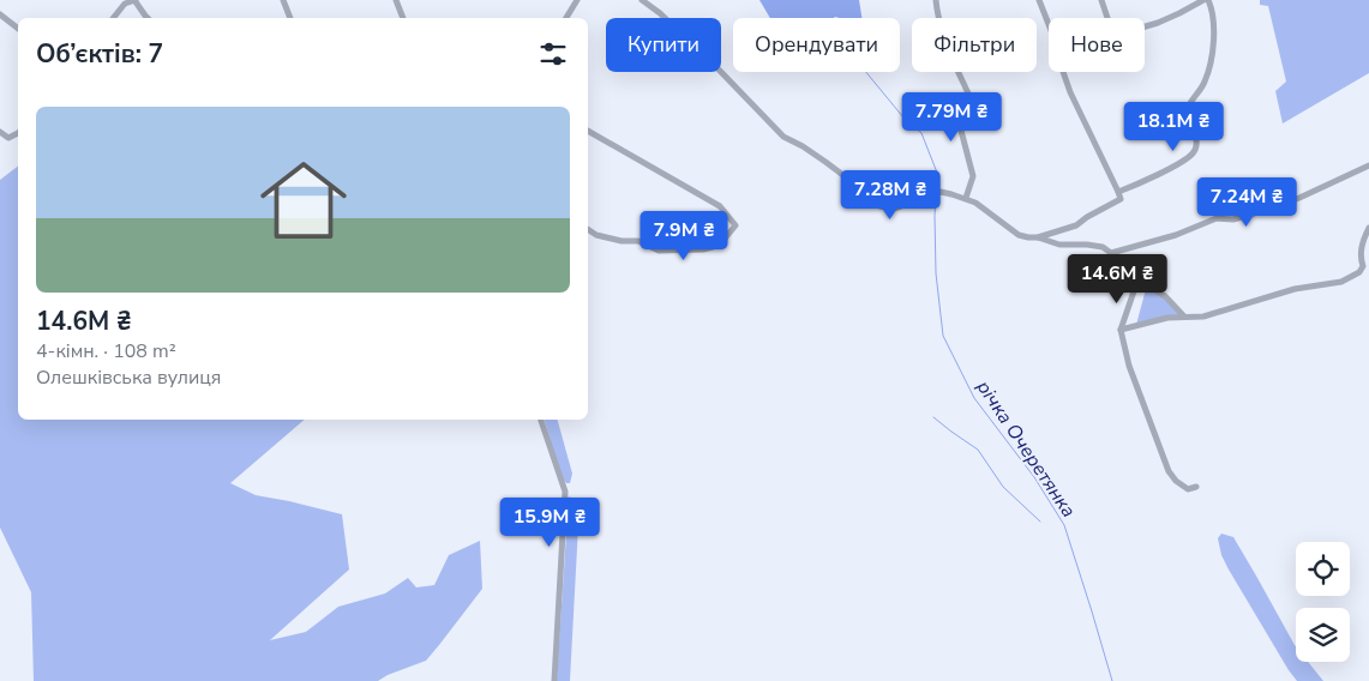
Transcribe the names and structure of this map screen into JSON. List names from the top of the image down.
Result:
{
  "water": ["річка Очеретянка"],
  "page": {
    "chip": [
      "Купити",
      "Орендувати",
      "Фільтри",
      "Нове"
    ],
    "heading": "Об’єктів: 7",
    "list": [
      {
        "name": "14.6M ₴",
        "note": "4-кімн. · 108 m² · Олешківська вулиця"
      }
    ],
    "price": [
      "7.79M ₴",
      "18.1M ₴",
      "7.28M ₴",
      "7.24M ₴",
      "7.9M ₴",
      "14.6M ₴",
      "15.9M ₴"
    ]
  }
}
